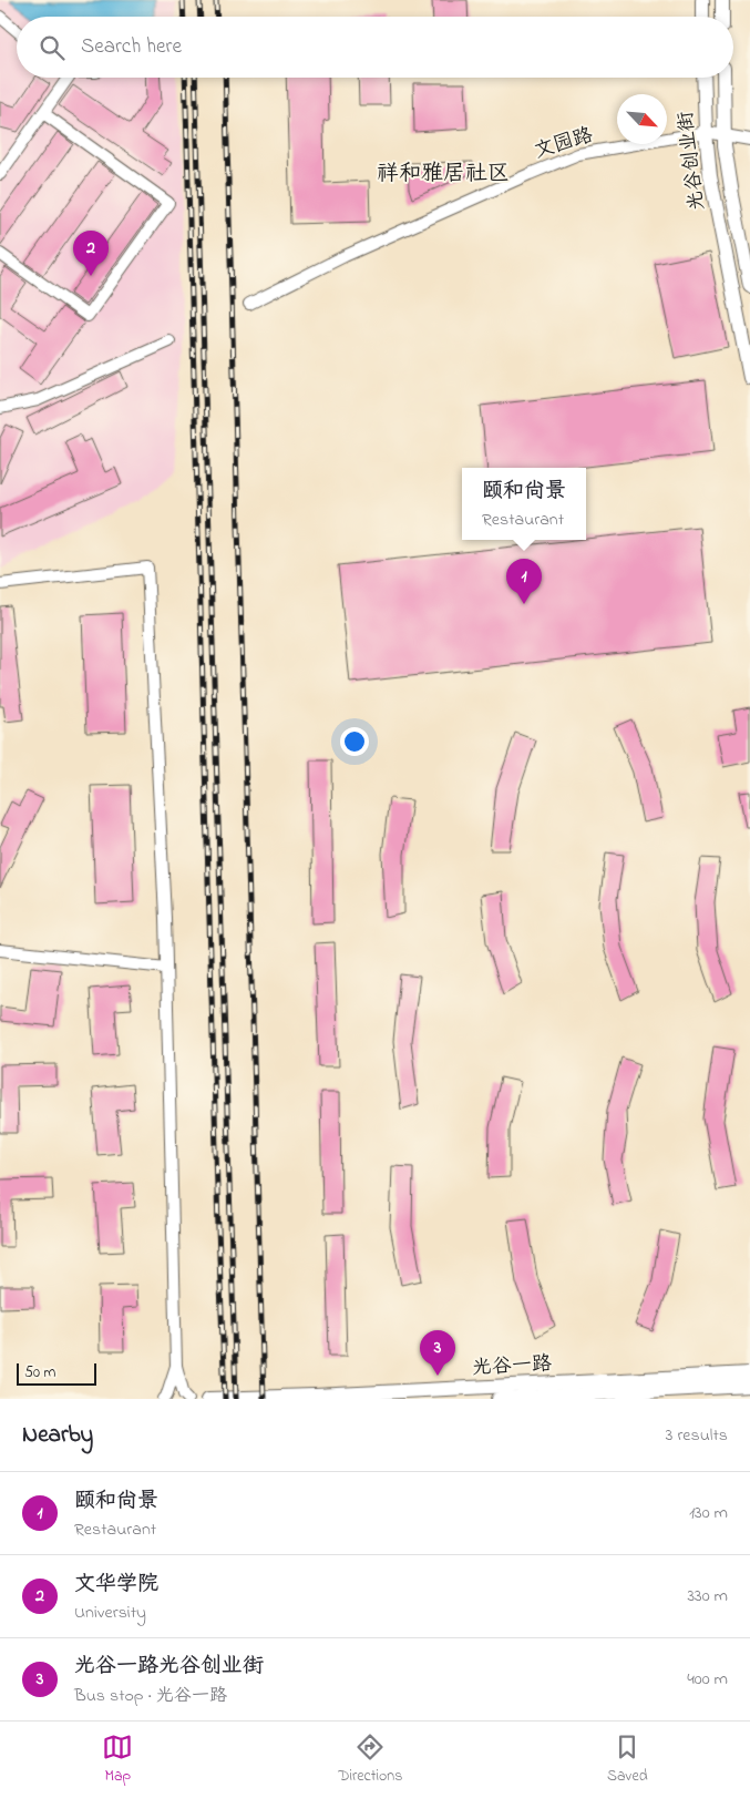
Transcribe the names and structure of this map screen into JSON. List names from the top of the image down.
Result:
{
  "streets": {
    "main road": ["光谷创业街", "光谷一路"],
    "street": ["文园路"]
  },
  "crossings": [
    ["文园路", "光谷创业街"]
  ],
  "districts": ["祥和雅居社区"],
  "scale_bar": "50 m",
  "north": "bottom right",
  "page": {
    "search": "Search here",
    "pins": ["2", "1", "3"],
    "popup": ["颐和尚景", "Restaurant"],
    "scale": "50 m",
    "heading": ["Nearby", "3 results"],
    "list": [
      {
        "mark": "1",
        "name": "颐和尚景",
        "note": "Restaurant",
        "value": "130 m"
      },
      {
        "mark": "2",
        "name": "文华学院",
        "note": "University",
        "value": "330 m"
      },
      {
        "mark": "3",
        "name": "光谷一路光谷创业街",
        "note": "Bus stop · 光谷一路",
        "value": "400 m"
      }
    ],
    "nav": ["Map", "Directions", "Saved"]
  }
}
